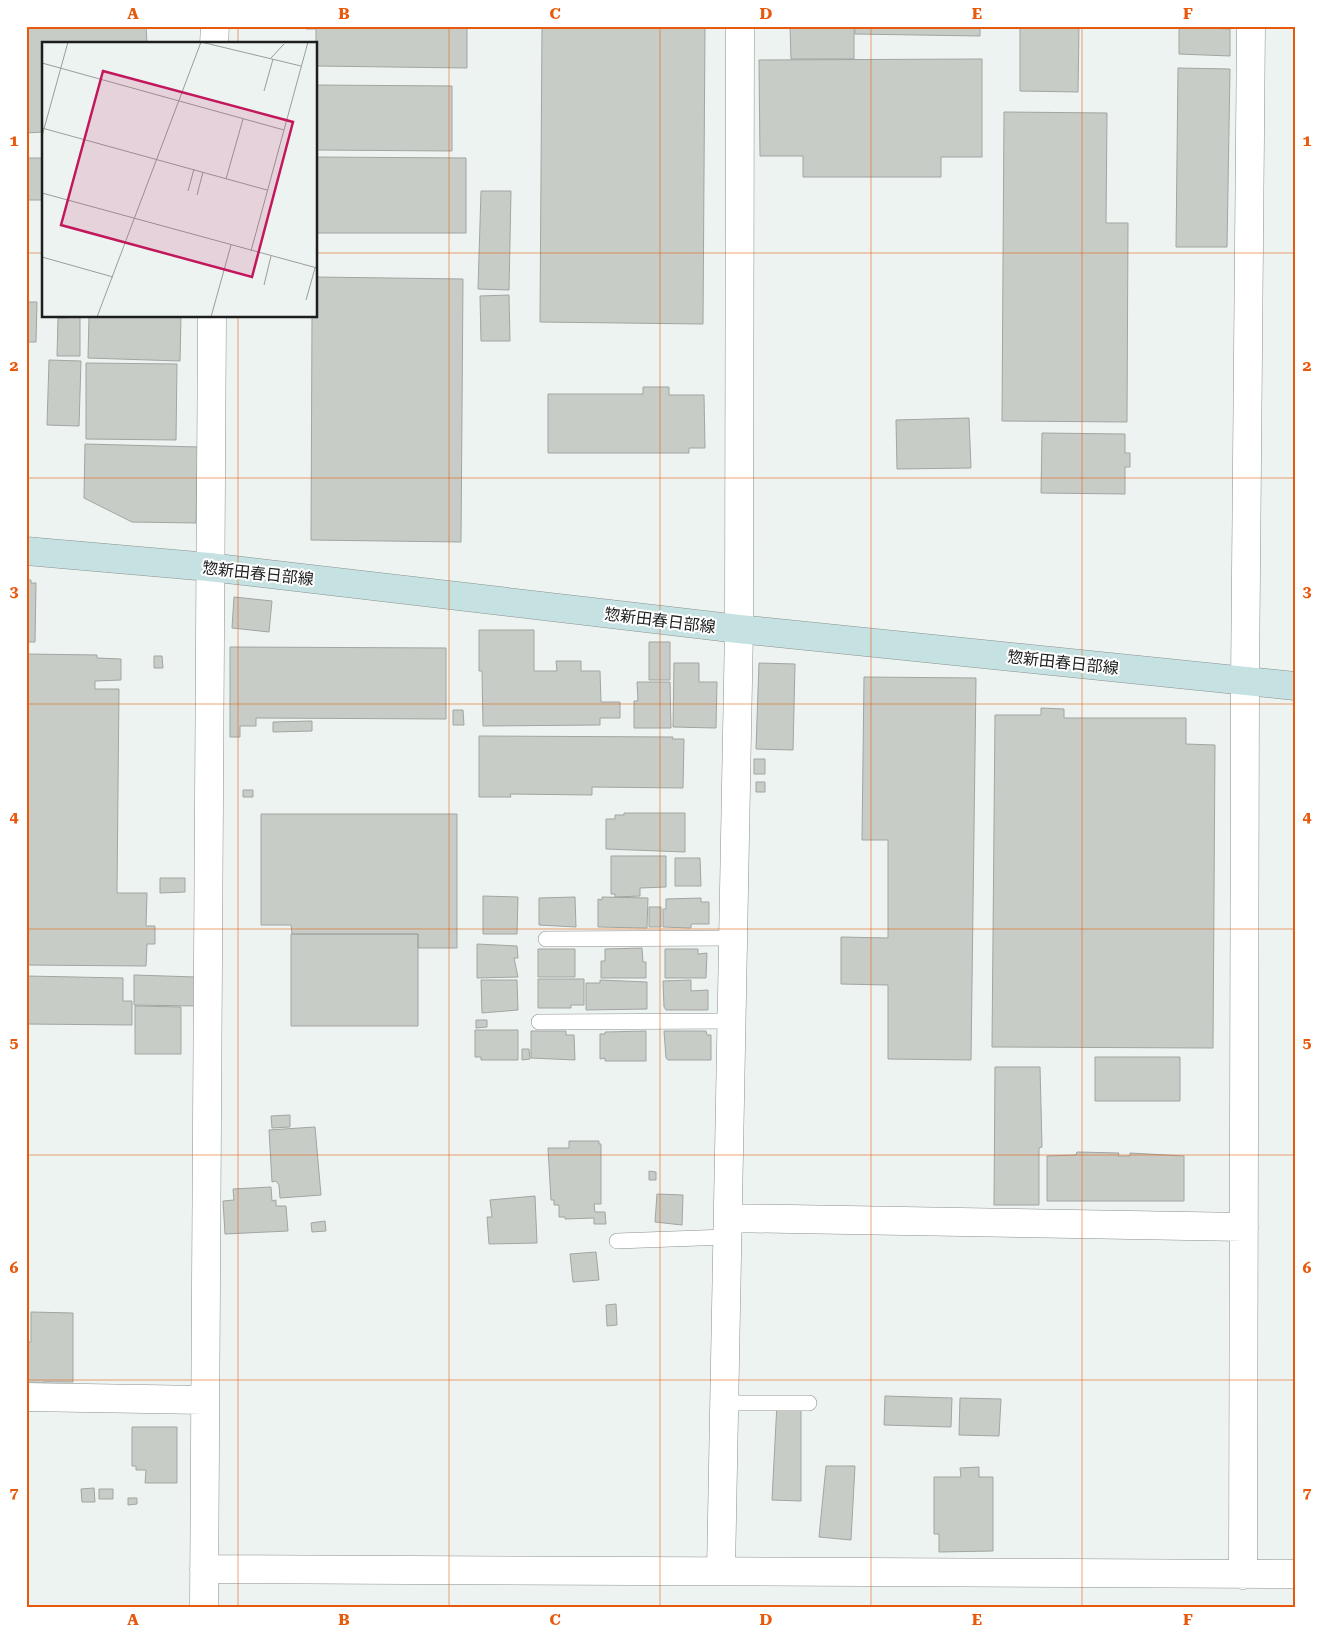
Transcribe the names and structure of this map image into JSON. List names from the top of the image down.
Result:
{
  "streets": {
    "main road": ["惣新田春日部線"]
  },
  "grid": {
    "columns": [
      "A",
      "B",
      "C",
      "D",
      "E",
      "F"
    ],
    "rows": [
      "1",
      "2",
      "3",
      "4",
      "5",
      "6",
      "7"
    ]
  }
}
